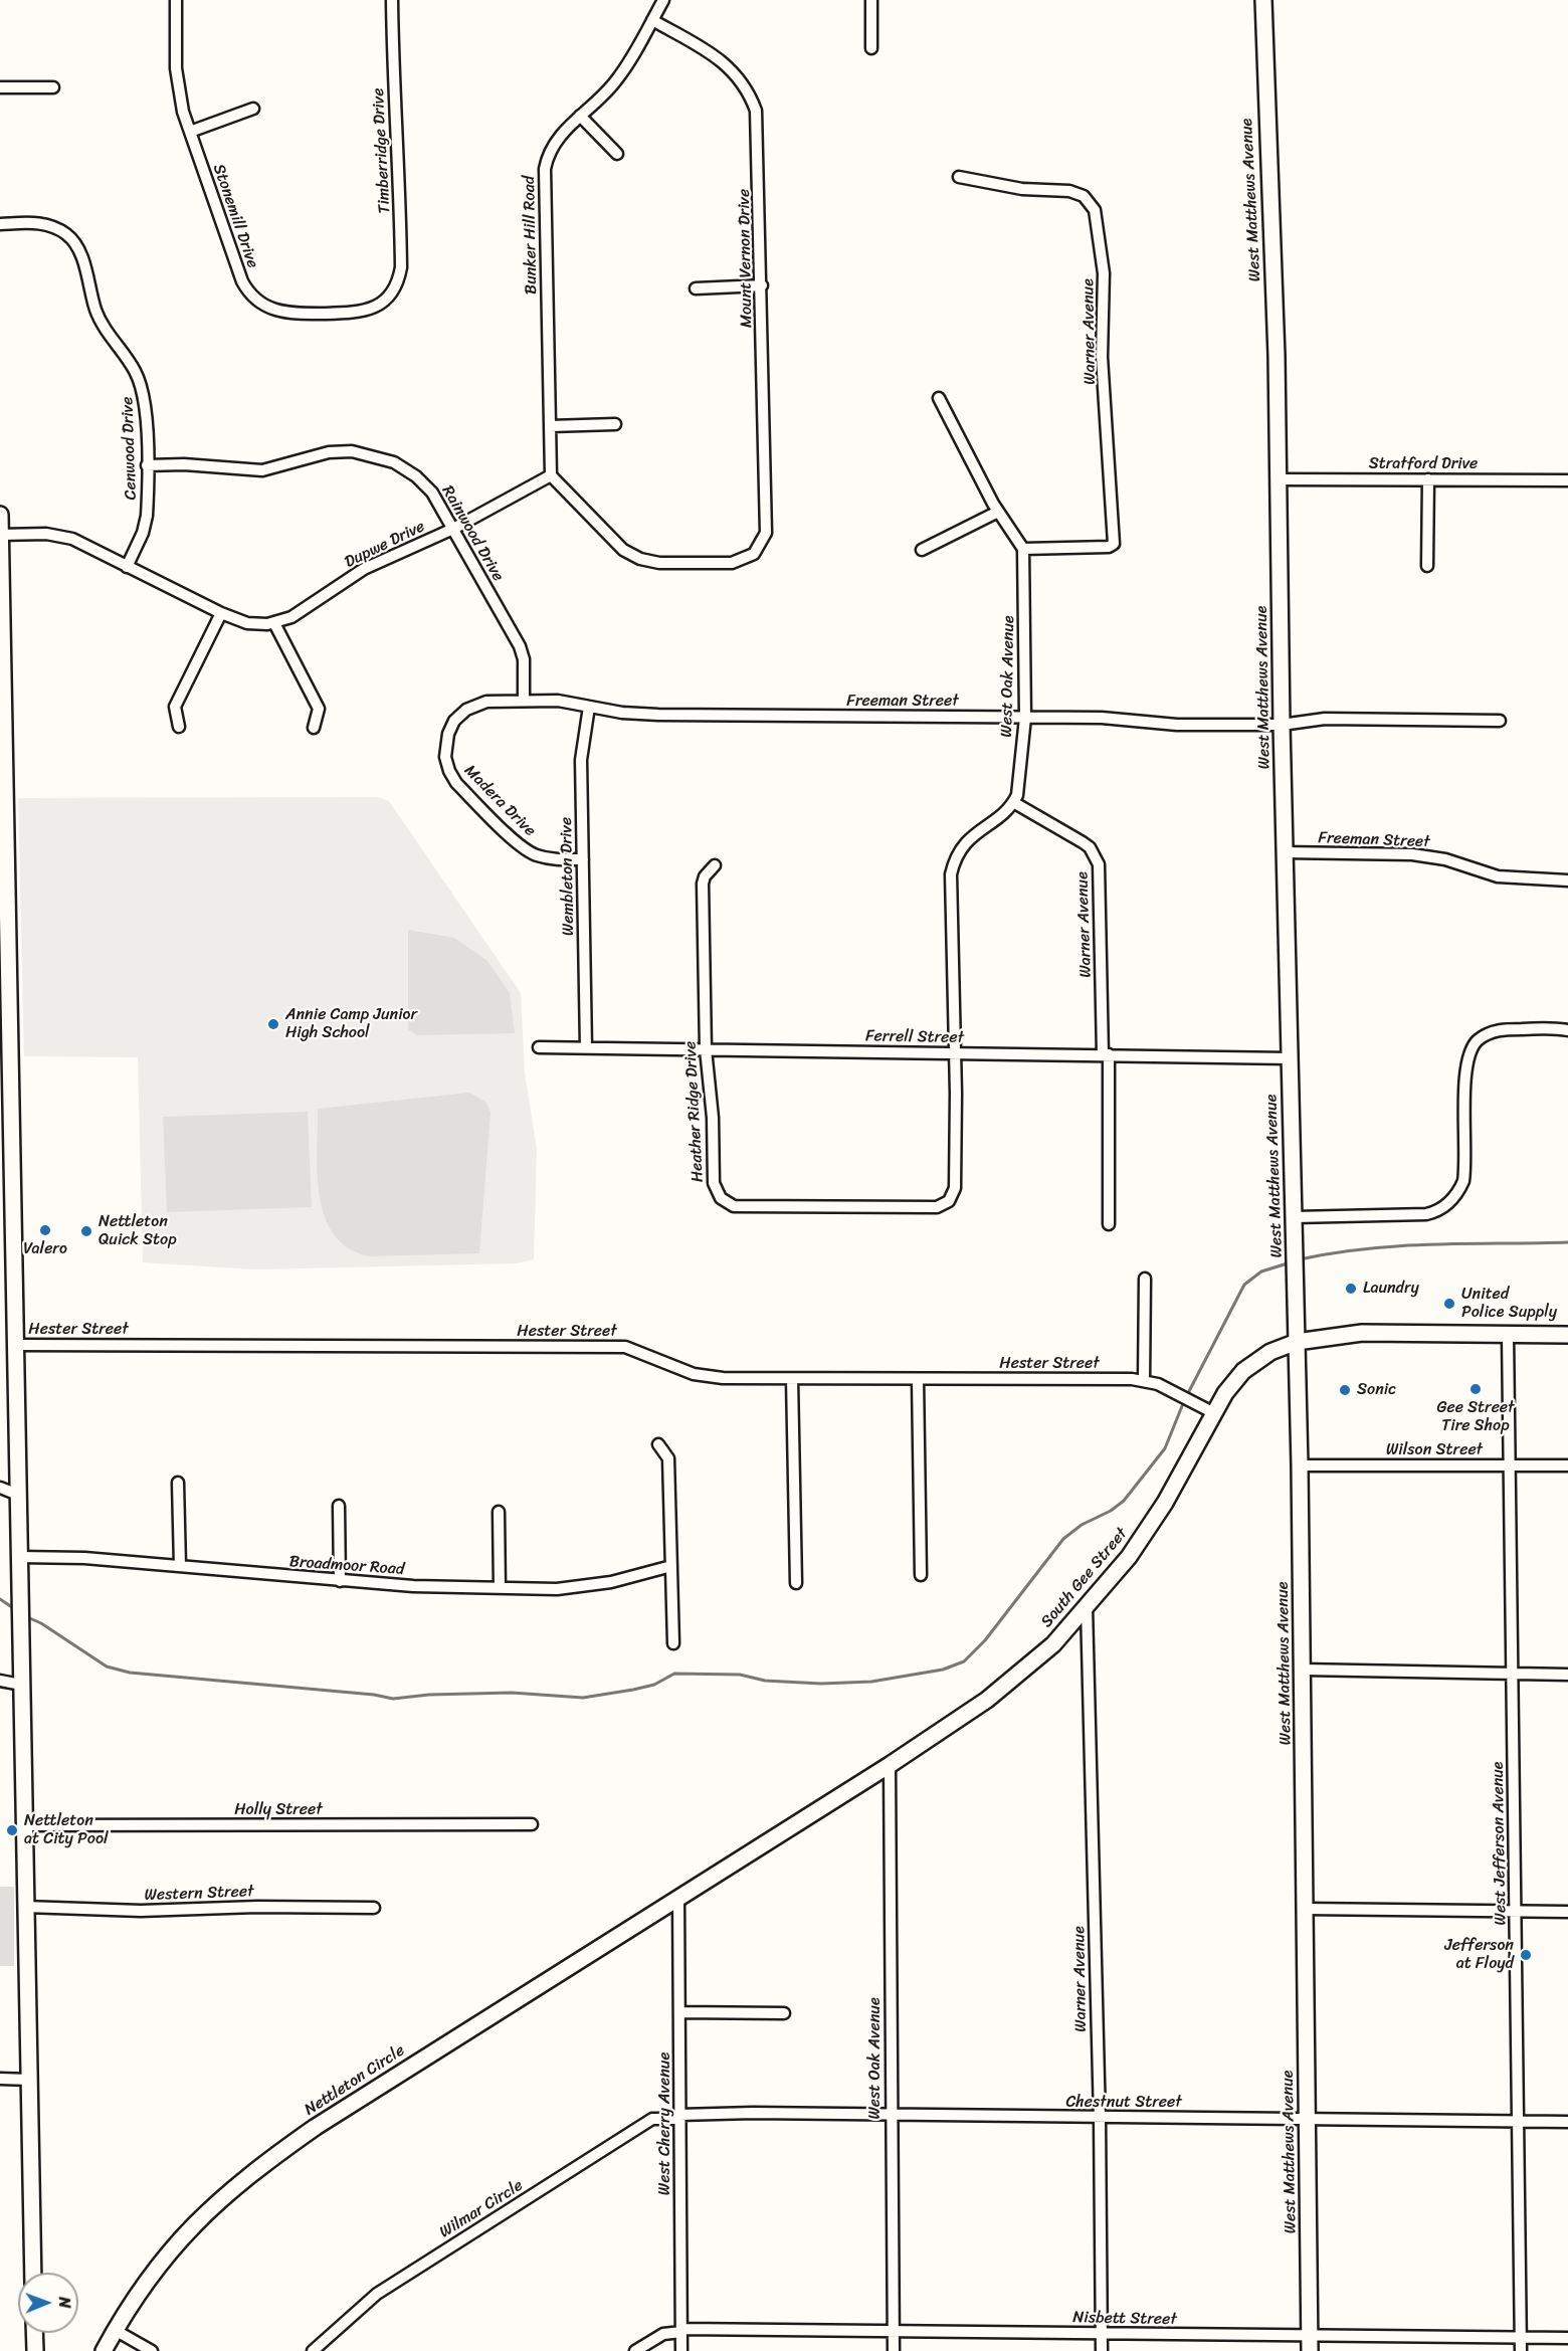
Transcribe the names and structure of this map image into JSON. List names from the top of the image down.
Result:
{
  "streets": {
    "street": [
      "Timberridge Drive",
      "West Matthews Avenue",
      "Stonemill Drive",
      "Bunker Hill Road",
      "Mount Vernon Drive",
      "Warner Avenue",
      "Cenwood Drive",
      "Stratford Drive",
      "Rainwood Drive",
      "Dupwe Drive",
      "West Oak Avenue",
      "Freeman Street",
      "Madera Drive",
      "Wembleton Drive",
      "Ferrell Street",
      "Heather Ridge Drive",
      "Hester Street",
      "Wilson Street",
      "Broadmoor Road",
      "South Gee Street",
      "Holly Street",
      "West Jefferson Avenue",
      "Western Street",
      "Nettleton Circle",
      "Chestnut Street",
      "West Cherry Avenue",
      "Wilmar Circle",
      "Nisbett Street"
    ]
  },
  "crossings": [
    ["Timberridge Drive", "Stonemill Drive"],
    ["West Matthews Avenue", "Stratford Drive"],
    ["West Matthews Avenue", "Freeman Street"],
    ["West Matthews Avenue", "Ferrell Street"],
    ["West Matthews Avenue", "Wilson Street"],
    ["West Matthews Avenue", "South Gee Street"],
    ["West Matthews Avenue", "Chestnut Street"],
    ["West Matthews Avenue", "Nisbett Street"],
    ["Bunker Hill Road", "Mount Vernon Drive"],
    ["Bunker Hill Road", "Dupwe Drive"],
    ["Mount Vernon Drive", "Dupwe Drive"],
    ["Warner Avenue", "West Oak Avenue"],
    ["Warner Avenue", "Ferrell Street"],
    ["Warner Avenue", "South Gee Street"],
    ["Warner Avenue", "Chestnut Street"],
    ["Warner Avenue", "Nisbett Street"],
    ["Cenwood Drive", "Rainwood Drive"],
    ["Cenwood Drive", "Dupwe Drive"],
    ["Rainwood Drive", "Dupwe Drive"],
    ["Rainwood Drive", "Freeman Street"],
    ["Rainwood Drive", "Madera Drive"],
    ["West Oak Avenue", "Freeman Street"],
    ["West Oak Avenue", "South Gee Street"],
    ["West Oak Avenue", "Chestnut Street"],
    ["West Oak Avenue", "Nisbett Street"],
    ["Freeman Street", "Madera Drive"],
    ["Freeman Street", "Wembleton Drive"],
    ["Madera Drive", "Wembleton Drive"],
    ["Wembleton Drive", "Ferrell Street"],
    ["Ferrell Street", "Heather Ridge Drive"],
    ["Hester Street", "South Gee Street"],
    ["Wilson Street", "West Jefferson Avenue"],
    ["South Gee Street", "West Jefferson Avenue"],
    ["South Gee Street", "Nettleton Circle"],
    ["South Gee Street", "West Cherry Avenue"],
    ["West Jefferson Avenue", "Chestnut Street"],
    ["West Jefferson Avenue", "Nisbett Street"],
    ["Nettleton Circle", "West Cherry Avenue"],
    ["Chestnut Street", "West Cherry Avenue"],
    ["Chestnut Street", "Wilmar Circle"],
    ["West Cherry Avenue", "Wilmar Circle"],
    ["West Cherry Avenue", "Nisbett Street"]
  ],
  "places": [
    "Annie Camp Junior High School",
    "Valero",
    "Nettleton Quick Stop",
    "Laundry",
    "United Police Supply",
    "Gee Street Tire Shop",
    "Sonic",
    "Nettleton at City Pool",
    "Jefferson at Floyd"
  ],
  "north": "right"
}
